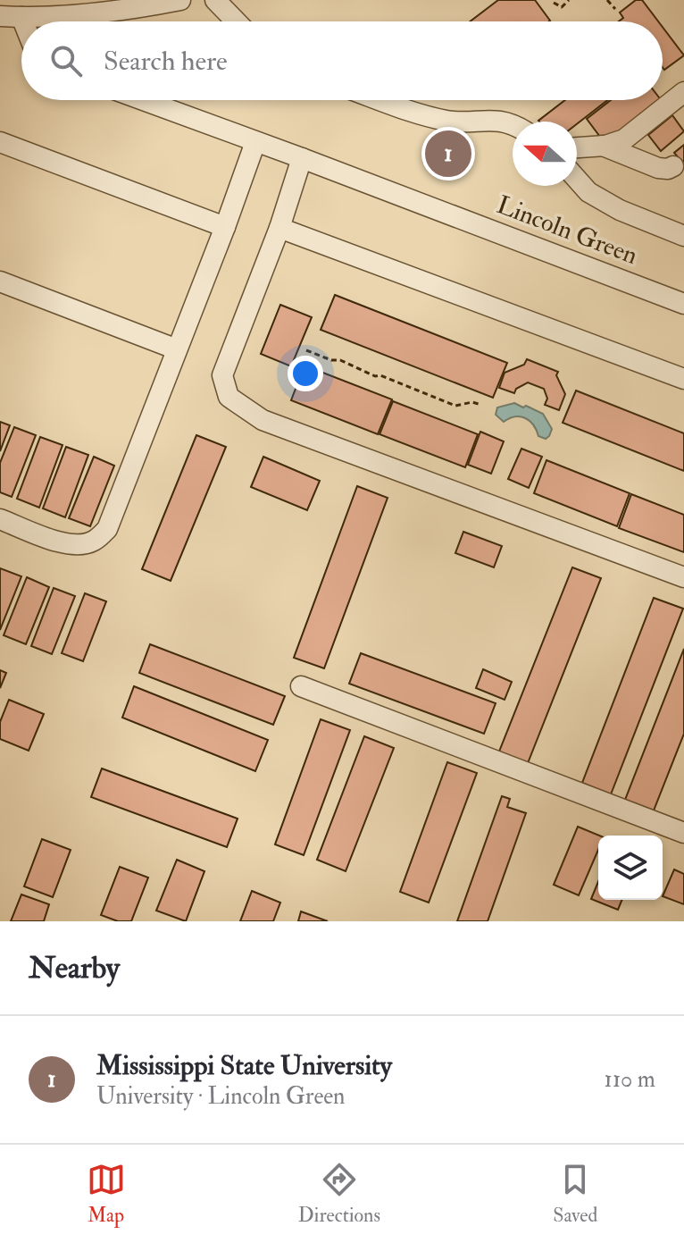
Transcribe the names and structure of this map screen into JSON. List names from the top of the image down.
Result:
{
  "streets": {
    "street": ["Lincoln Green"]
  },
  "north": "left",
  "page": {
    "search": "Search here",
    "pins": "1",
    "heading": "Nearby",
    "list": [
      {
        "mark": "1",
        "name": "Mississippi State University",
        "note": "University · Lincoln Green",
        "value": "110 m"
      }
    ],
    "nav": ["Map", "Directions", "Saved"]
  }
}
